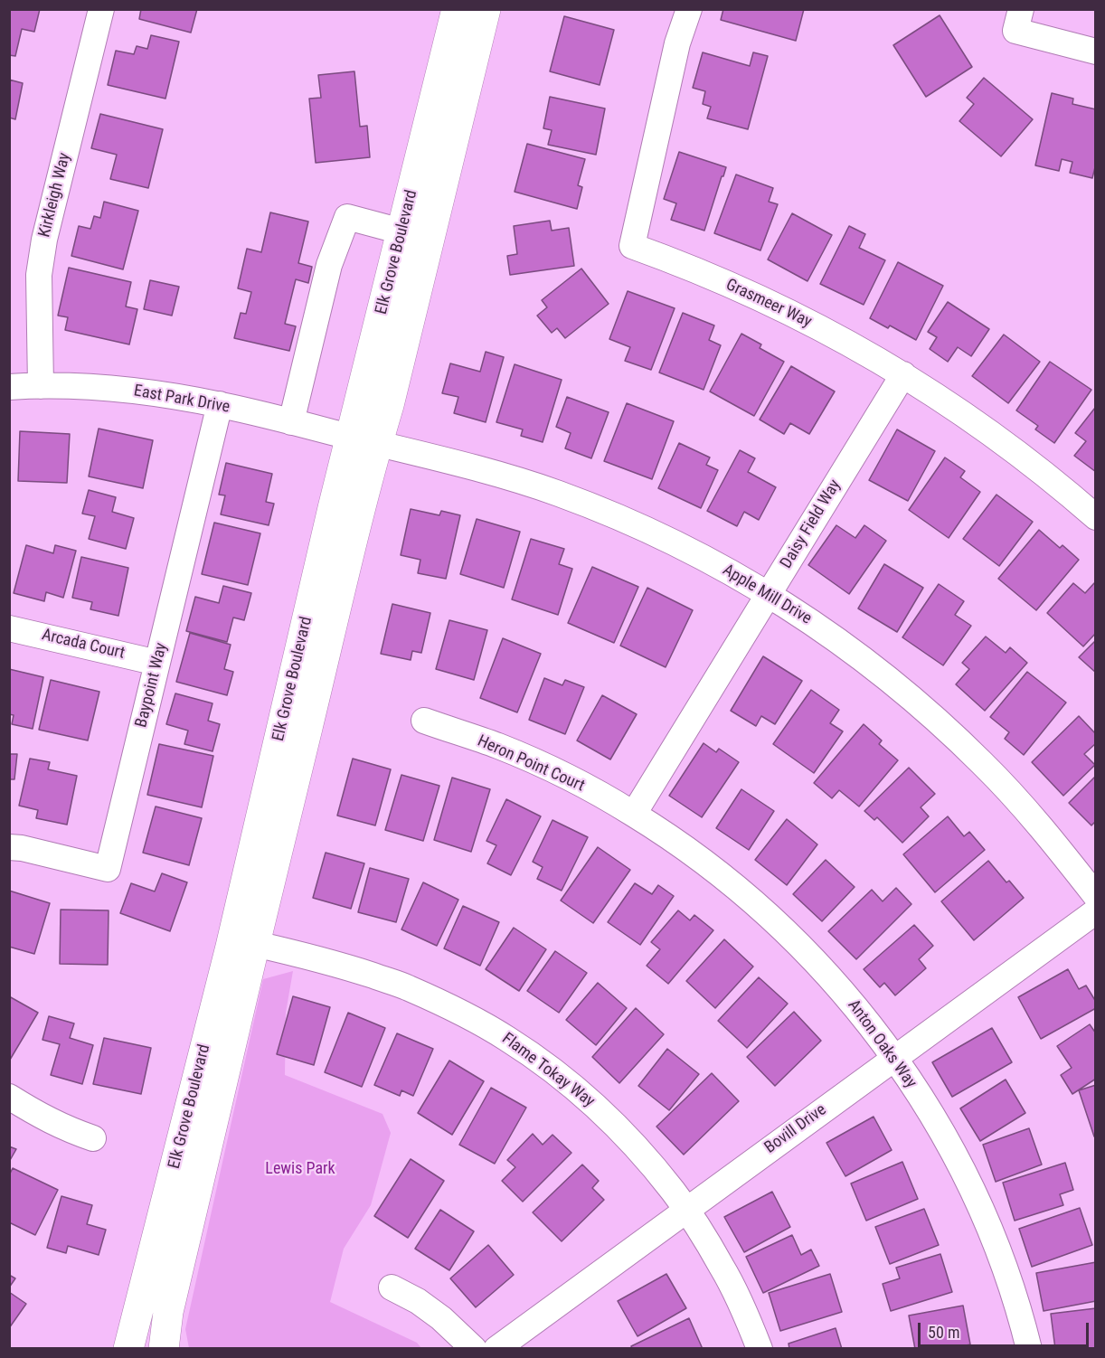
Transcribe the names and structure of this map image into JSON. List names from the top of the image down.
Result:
{
  "streets": {
    "main road": ["Elk Grove Boulevard"],
    "street": [
      "Kirkleigh Way",
      "Grasmeer Way",
      "East Park Drive",
      "Daisy Field Way",
      "Apple Mill Drive",
      "Arcada Court",
      "Baypoint Way",
      "Heron Point Court",
      "Anton Oaks Way",
      "Flame Tokay Way",
      "Bovill Drive"
    ]
  },
  "crossings": [
    ["Kirkleigh Way", "East Park Drive"],
    ["Elk Grove Boulevard", "East Park Drive"],
    ["Elk Grove Boulevard", "Apple Mill Drive"],
    ["Elk Grove Boulevard", "Flame Tokay Way"],
    ["Grasmeer Way", "Daisy Field Way"],
    ["East Park Drive", "Apple Mill Drive"],
    ["East Park Drive", "Baypoint Way"],
    ["Daisy Field Way", "Apple Mill Drive"],
    ["Daisy Field Way", "Heron Point Court"],
    ["Daisy Field Way", "Anton Oaks Way"],
    ["Arcada Court", "Baypoint Way"],
    ["Heron Point Court", "Anton Oaks Way"],
    ["Anton Oaks Way", "Bovill Drive"],
    ["Flame Tokay Way", "Bovill Drive"]
  ],
  "parks": ["Lewis Park"],
  "scale_bar": "50 m"
}
